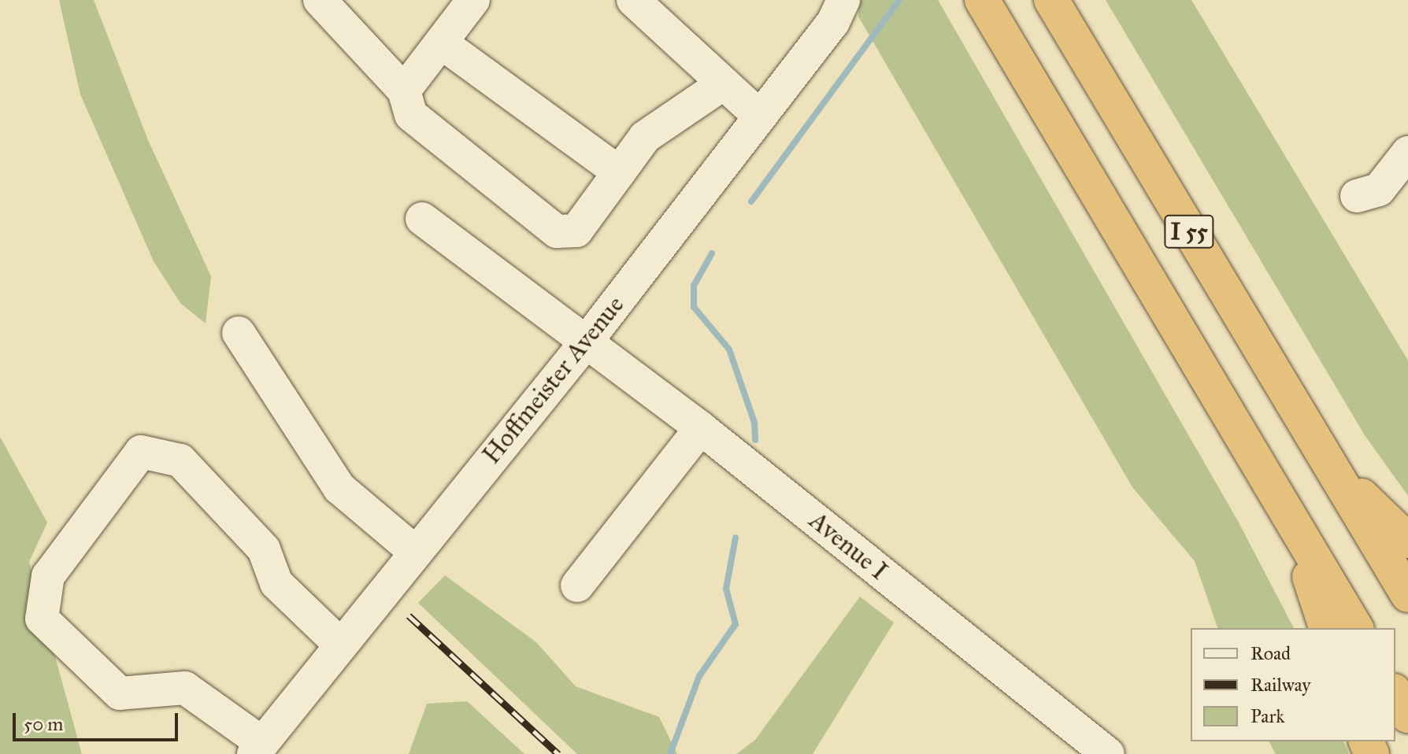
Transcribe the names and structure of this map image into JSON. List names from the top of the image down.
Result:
{
  "streets": {
    "highway": ["I 55"],
    "street": ["Hoffmeister Avenue", "Avenue I"]
  },
  "crossings": [
    ["Hoffmeister Avenue", "Avenue I"]
  ],
  "legend": ["Road", "Railway", "Park"],
  "scale_bar": "50 m"
}
